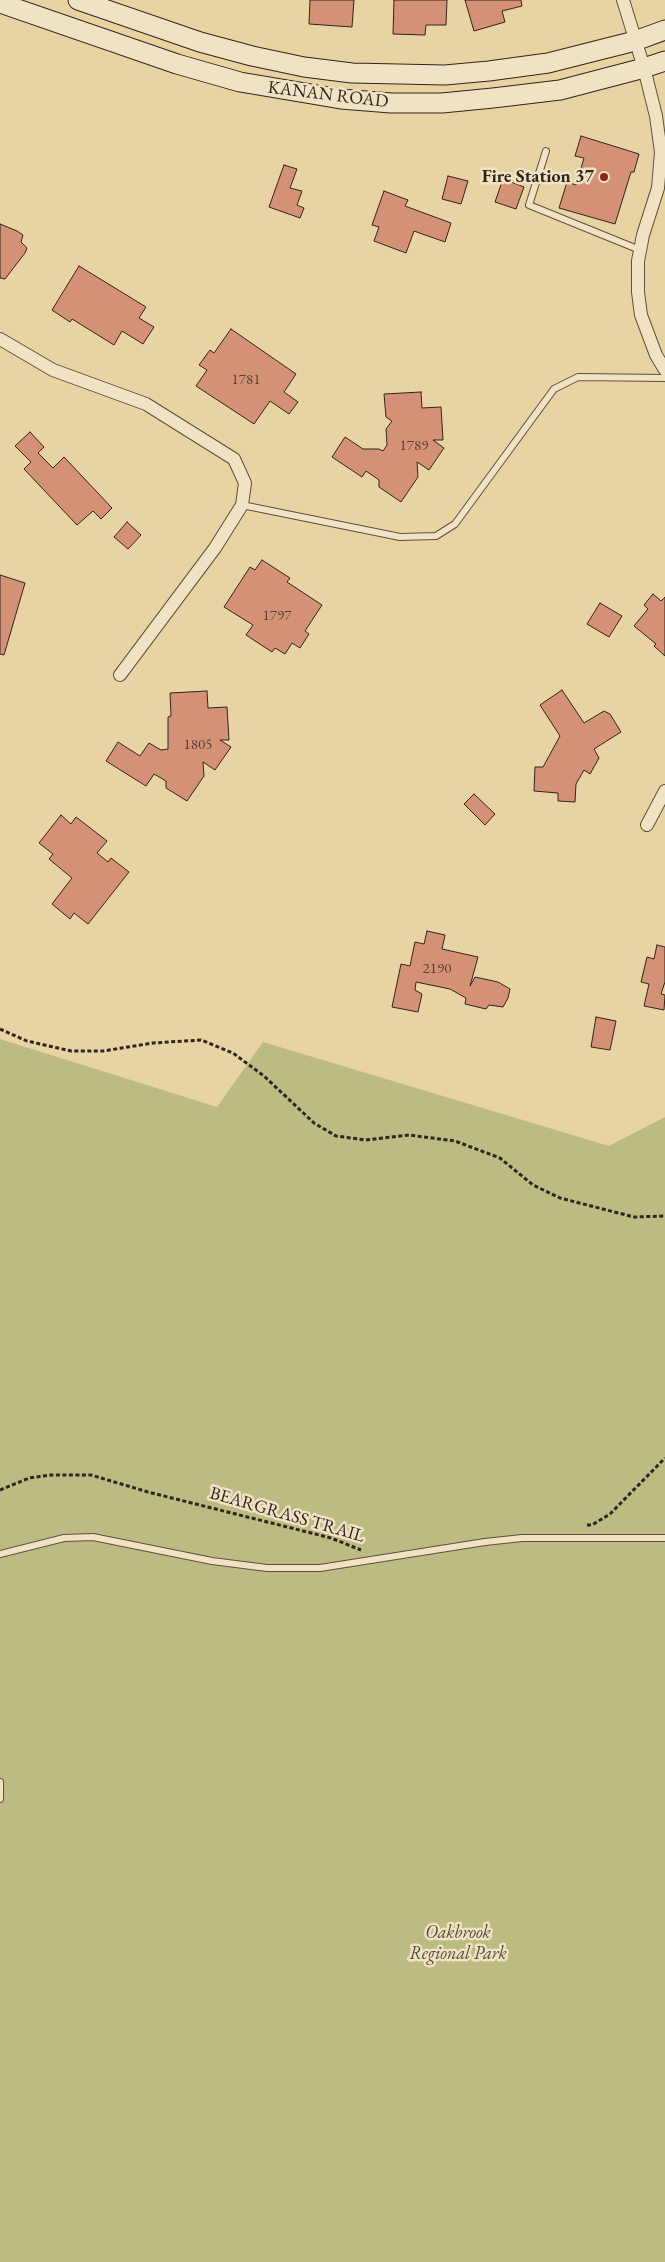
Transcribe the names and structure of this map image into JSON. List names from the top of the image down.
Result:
{
  "streets": {
    "main road": ["KANAN ROAD"],
    "path": ["BEARGRASS TRAIL"]
  },
  "parks": ["Oakbrook Regional Park"],
  "places": ["Fire Station 37"],
  "house_numbers": [
    "1781",
    "1789",
    "1797",
    "1805",
    "2190"
  ]
}
